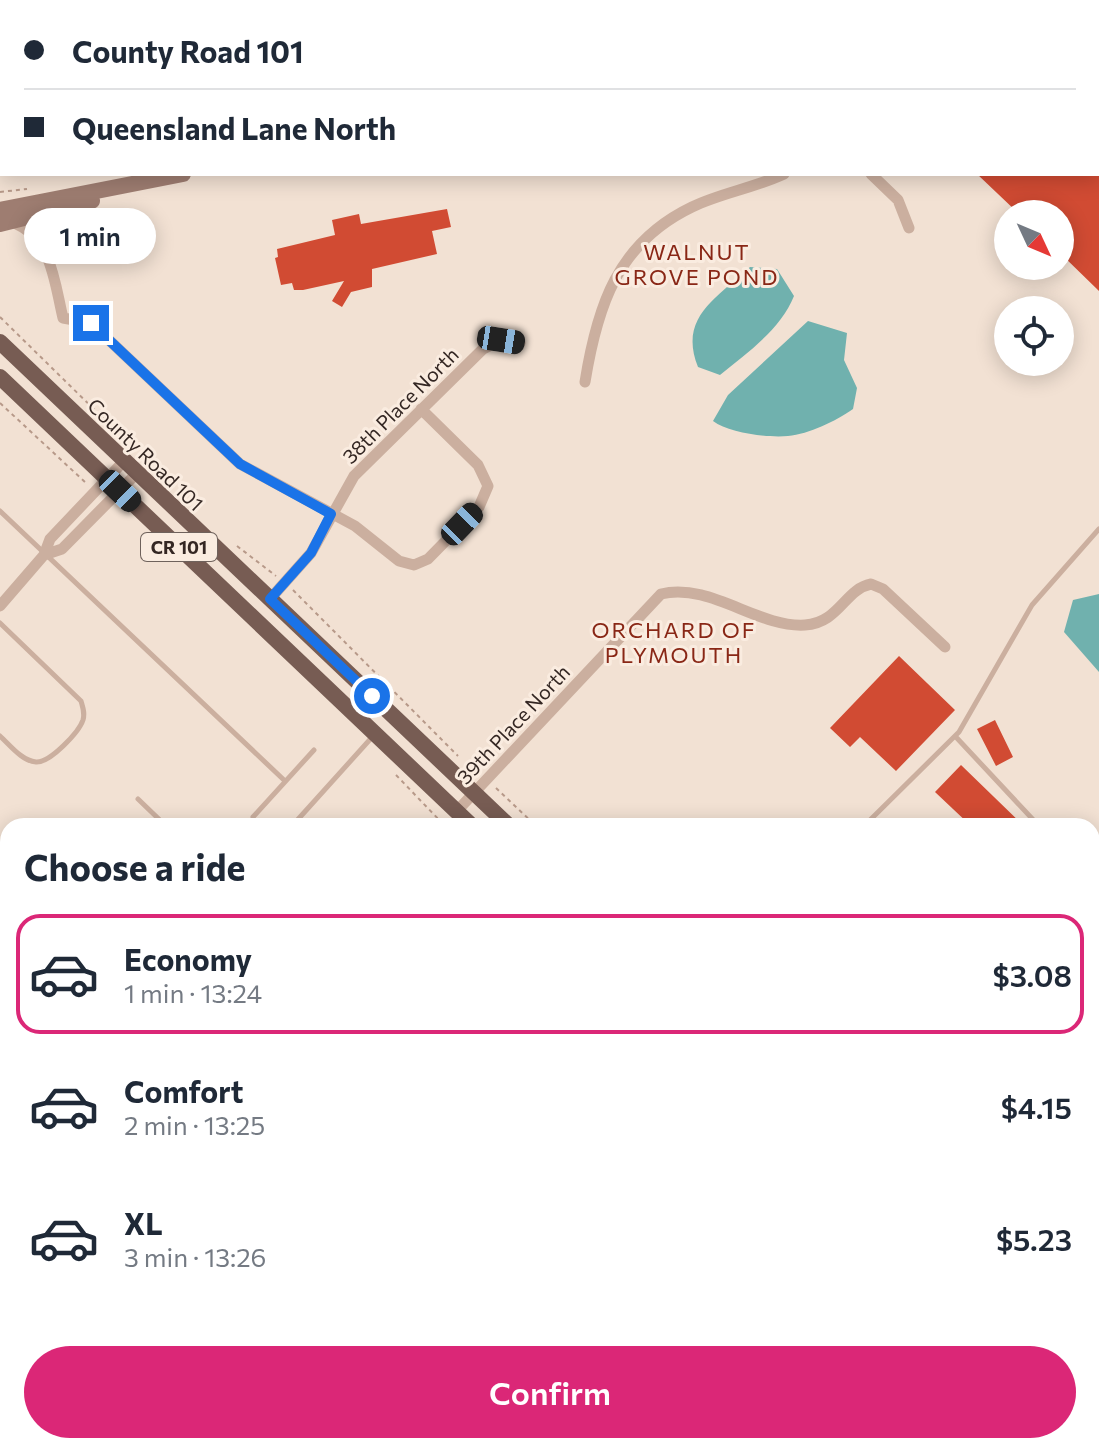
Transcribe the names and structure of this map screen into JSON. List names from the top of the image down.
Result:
{
  "streets": {
    "main road": ["County Road 101", "CR 101"],
    "street": ["38th Place North", "39th Place North"]
  },
  "crossings": [
    ["38th Place North", "County Road 101"],
    ["County Road 101", "39th Place North"],
    ["CR 101", "39th Place North"]
  ],
  "districts": ["WALNUT GROVE POND", "ORCHARD OF PLYMOUTH"],
  "north": "bottom right",
  "page": {
    "banner": ["County Road 101", "Queensland Lane North"],
    "bubble": "1 min",
    "heading": "Choose a ride",
    "list": [
      {
        "name": "Economy",
        "note": "1 min · 13:24",
        "value": "$3.08"
      },
      {
        "name": "Comfort",
        "note": "2 min · 13:25",
        "value": "$4.15"
      },
      {
        "name": "XL",
        "note": "3 min · 13:26",
        "value": "$5.23"
      }
    ],
    "buttons": "Confirm"
  }
}
